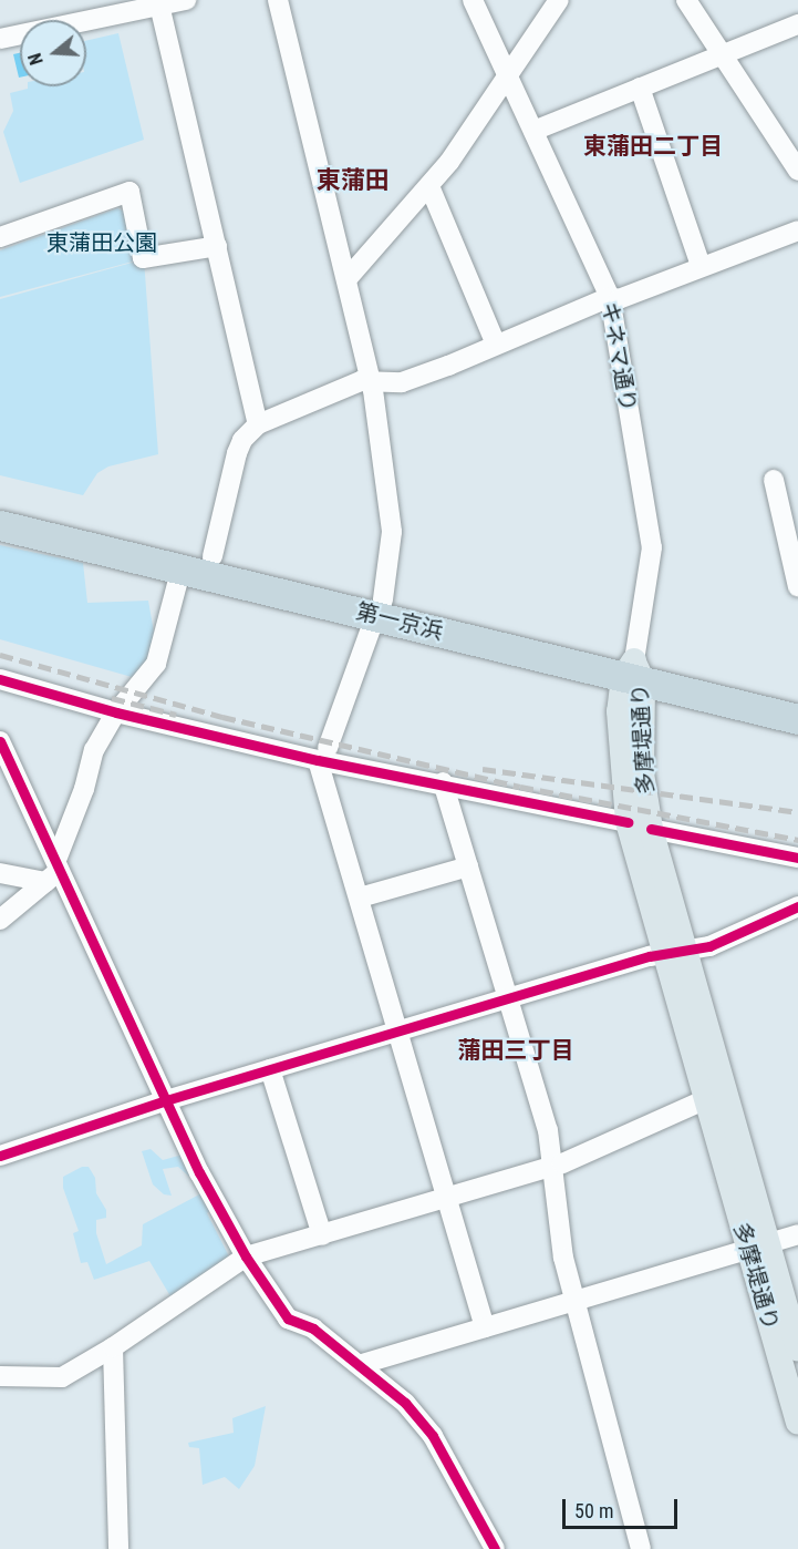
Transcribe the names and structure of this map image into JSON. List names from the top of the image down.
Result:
{
  "streets": {
    "highway": ["第一京浜"],
    "main road": ["多摩堤通り"],
    "street": ["キネマ通り"]
  },
  "crossings": [
    ["キネマ通り", "第一京浜"],
    ["キネマ通り", "多摩堤通り"],
    ["第一京浜", "多摩堤通り"]
  ],
  "districts": ["東蒲田二丁目", "東蒲田", "蒲田三丁目"],
  "parks": ["東蒲田公園"],
  "scale_bar": "50 m",
  "north": "left"
}
